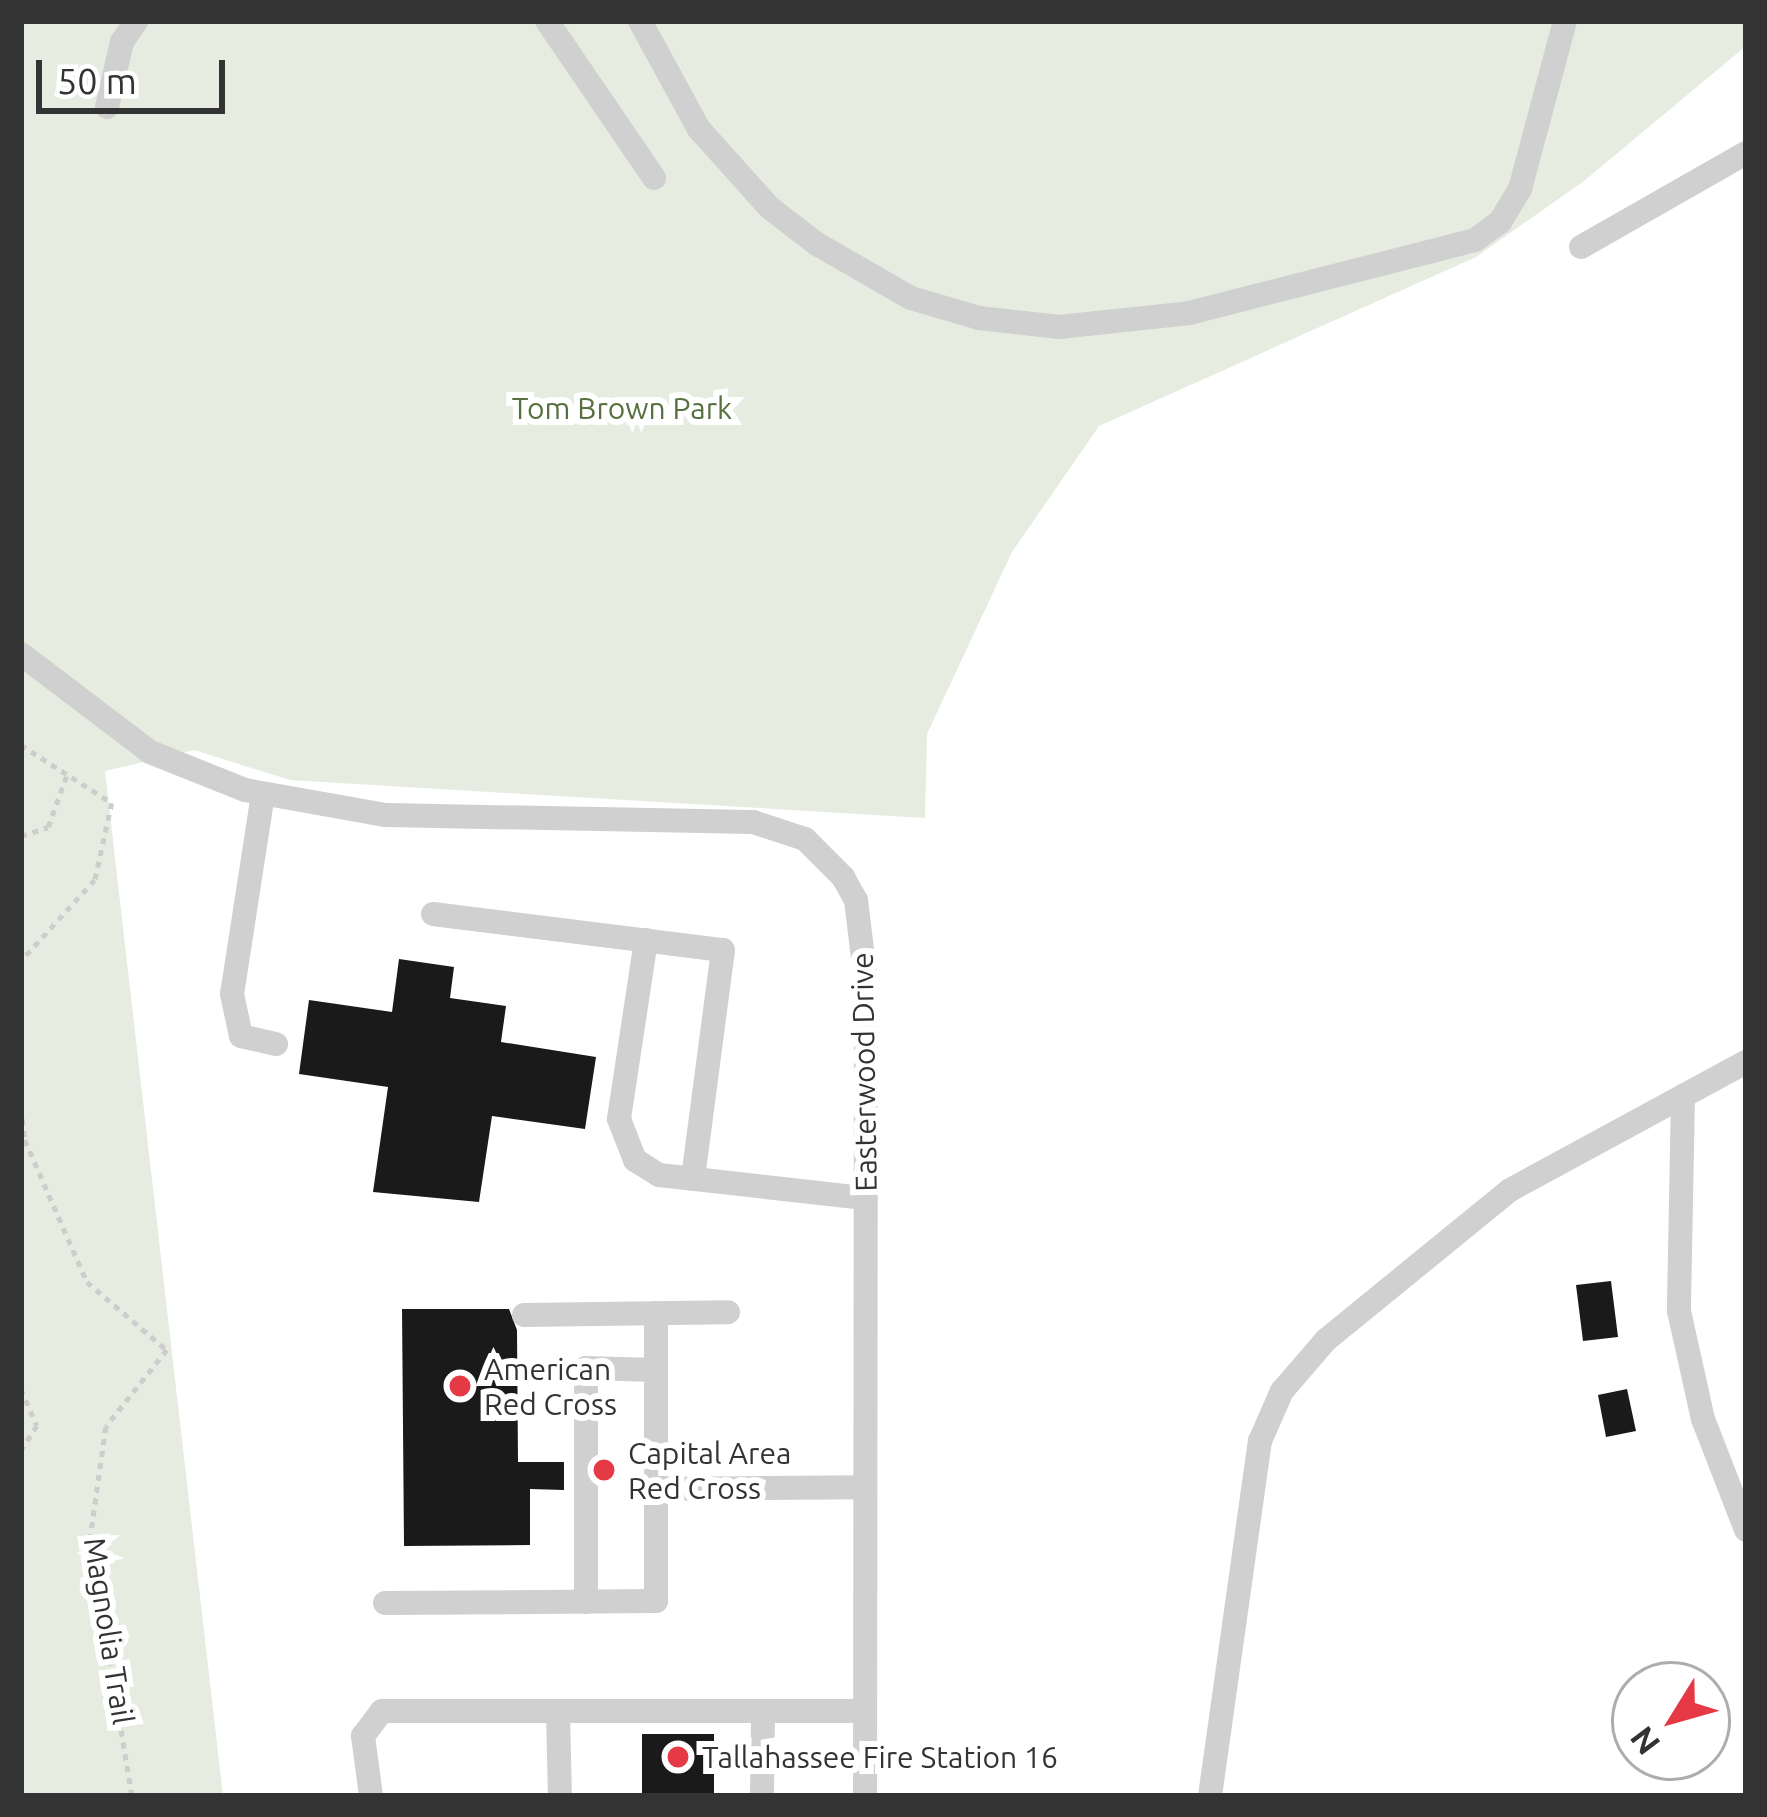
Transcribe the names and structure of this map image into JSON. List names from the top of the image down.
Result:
{
  "streets": {
    "street": ["Easterwood Drive"],
    "path": ["Magnolia Trail"]
  },
  "parks": ["Tom Brown Park"],
  "places": ["American Red Cross", "Capital Area Red Cross", "Tallahassee Fire Station 16"],
  "scale_bar": "50 m",
  "north": "bottom left"
}
